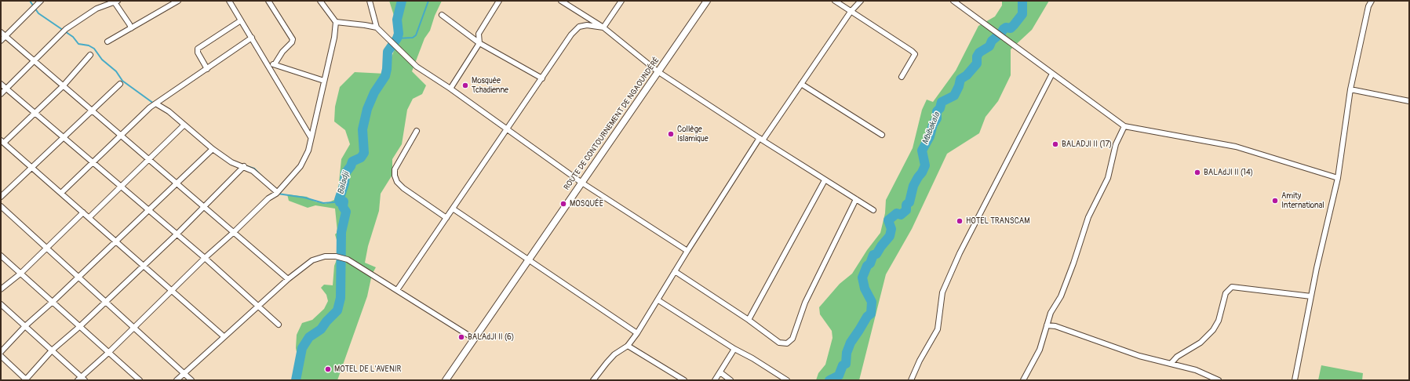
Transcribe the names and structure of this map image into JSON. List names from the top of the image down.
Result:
{
  "streets": {
    "street": ["ROUTE DE CONTOURNEMENT DE NGAOUNDÉRÉ"]
  },
  "water": ["Mbibakala", "Baladji"],
  "places": [
    "Mosquée Tchadienne",
    "Collège Islamique",
    "BALADJI II (17)",
    "BALAdJI II (14)",
    "Amity International",
    "MOSQUÉE",
    "HOTEL TRANSCAM",
    "BALAdJI II (6)",
    "MOTEL DE L'AVENIR"
  ]
}
